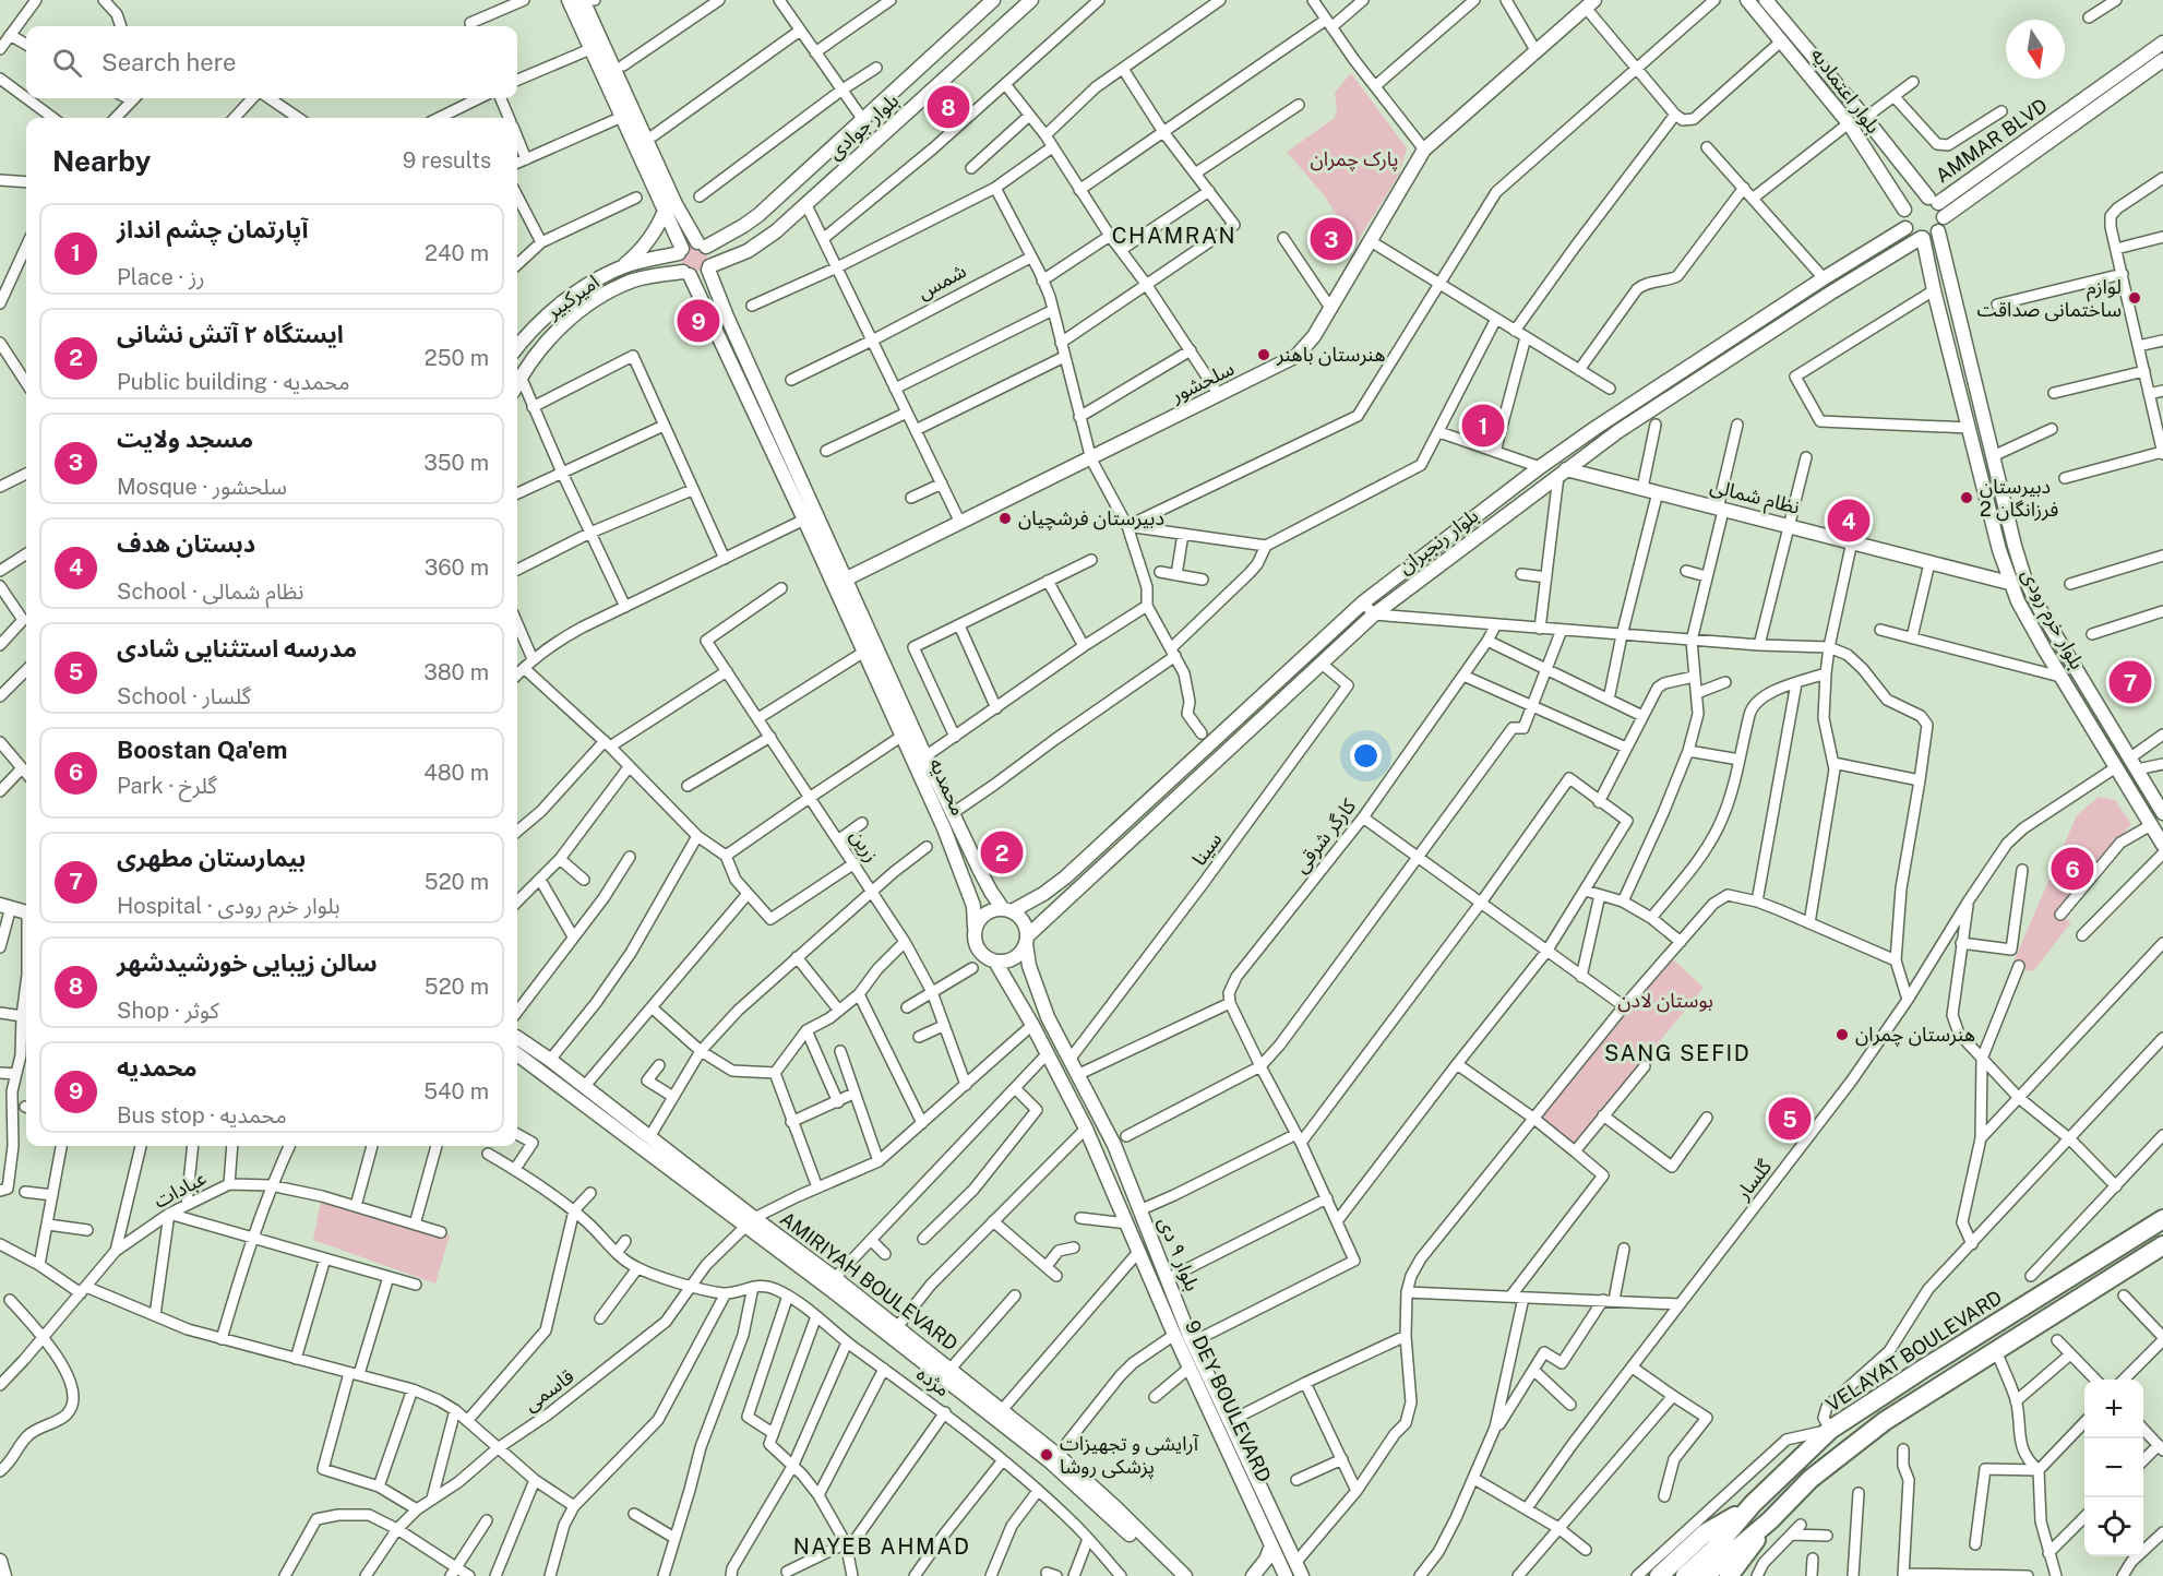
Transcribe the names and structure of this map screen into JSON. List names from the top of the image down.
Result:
{
  "streets": {
    "highway": ["VELAYAT BOULEVARD"],
    "street": [
      "بلوار اعتمادیه",
      "بلوار جوادی",
      "AMMAR BLVD",
      "شمس",
      "امیرکبیر",
      "سلحشور",
      "نظام شمالی",
      "بلوار رنجبران",
      "بلوار خرم رودی",
      "محمدیه",
      "کارگر شرقی",
      "زرین",
      "سینا",
      "گلسار",
      "عبادات",
      "بلوار ۹ دی",
      "AMIRIYAH BOULEVARD",
      "مژده",
      "قاسمی",
      "9 DEY BOULEVARD"
    ]
  },
  "crossings": [
    ["بلوار اعتمادیه", "AMMAR BLVD"],
    ["بلوار اعتمادیه", "بلوار رنجبران"],
    ["بلوار اعتمادیه", "بلوار خرم رودی"],
    ["بلوار جوادی", "امیرکبیر"],
    ["بلوار جوادی", "محمدیه"],
    ["AMMAR BLVD", "بلوار رنجبران"],
    ["AMMAR BLVD", "بلوار خرم رودی"],
    ["امیرکبیر", "محمدیه"],
    ["سلحشور", "محمدیه"],
    ["نظام شمالی", "بلوار رنجبران"],
    ["نظام شمالی", "بلوار خرم رودی"],
    ["بلوار رنجبران", "بلوار خرم رودی"],
    ["بلوار رنجبران", "محمدیه"],
    ["بلوار رنجبران", "سینا"],
    ["بلوار رنجبران", "بلوار ۹ دی"],
    ["بلوار رنجبران", "9 DEY BOULEVARD"],
    ["بلوار خرم رودی", "گلسار"],
    ["محمدیه", "بلوار ۹ دی"],
    ["محمدیه", "9 DEY BOULEVARD"],
    ["زرین", "قاسمی"],
    ["سینا", "بلوار ۹ دی"],
    ["بلوار ۹ دی", "9 DEY BOULEVARD"],
    ["AMIRIYAH BOULEVARD", "قاسمی"],
    ["مژده", "قاسمی"],
    ["قاسمی", "9 DEY BOULEVARD"]
  ],
  "districts": ["CHAMRAN", "SANG SEFID", "NAYEB AHMAD"],
  "parks": ["پارک چمران", "بوستان لادن"],
  "places": [
    "لوازم ساختمانی صداقت",
    "هنرستان باهنر",
    "دبیرستان فرزانگان 2",
    "دبیرستان فرشچیان",
    "هنرستان چمران",
    "آرایشی و تجهیزات پزشکی روشا"
  ],
  "north": "bottom",
  "page": {
    "search": "Search here",
    "pins": [
      "8",
      "3",
      "9",
      "1",
      "4",
      "7",
      "2",
      "6",
      "5"
    ],
    "heading": ["Nearby", "9 results"],
    "list": [
      {
        "mark": "1",
        "name": "آپارتمان چشم انداز",
        "note": "Place · رز",
        "value": "240 m"
      },
      {
        "mark": "2",
        "name": "ایستگاه ۲ آتش نشانی",
        "note": "Public building · محمدیه",
        "value": "250 m"
      },
      {
        "mark": "3",
        "name": "مسجد ولایت",
        "note": "Mosque · سلحشور",
        "value": "350 m"
      },
      {
        "mark": "4",
        "name": "دبستان هدف",
        "note": "School · نظام شمالی",
        "value": "360 m"
      },
      {
        "mark": "5",
        "name": "مدرسه استثنایی شادی",
        "note": "School · گلسار",
        "value": "380 m"
      },
      {
        "mark": "6",
        "name": "Boostan Qa'em",
        "note": "Park · گلرخ",
        "value": "480 m"
      },
      {
        "mark": "7",
        "name": "بیمارستان مطهری",
        "note": "Hospital · بلوار خرم رودی",
        "value": "520 m"
      },
      {
        "mark": "8",
        "name": "سالن زیبایی خورشیدشهر",
        "note": "Shop · کوثر",
        "value": "520 m"
      },
      {
        "mark": "9",
        "name": "محمدیه",
        "note": "Bus stop · محمدیه",
        "value": "540 m"
      }
    ],
    "map_buttons": ["+", "−"]
  }
}
